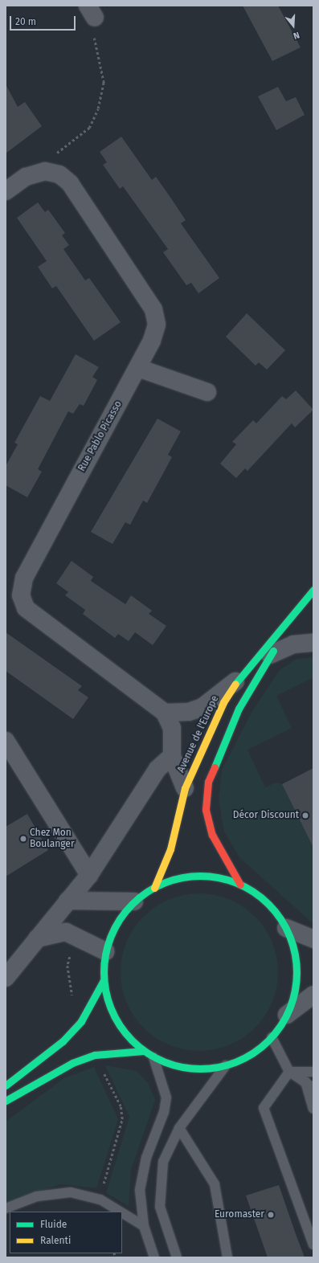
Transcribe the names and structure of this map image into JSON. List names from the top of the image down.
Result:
{
  "streets": {
    "main road": ["Avenue de l'Europe"],
    "street": ["Rue Pablo Picasso"]
  },
  "places": ["Décor Discount", "Chez Mon Boulanger", "Euromaster"],
  "legend": ["Fluide", "Ralenti"],
  "scale_bar": "20 m",
  "north": "bottom"
}
